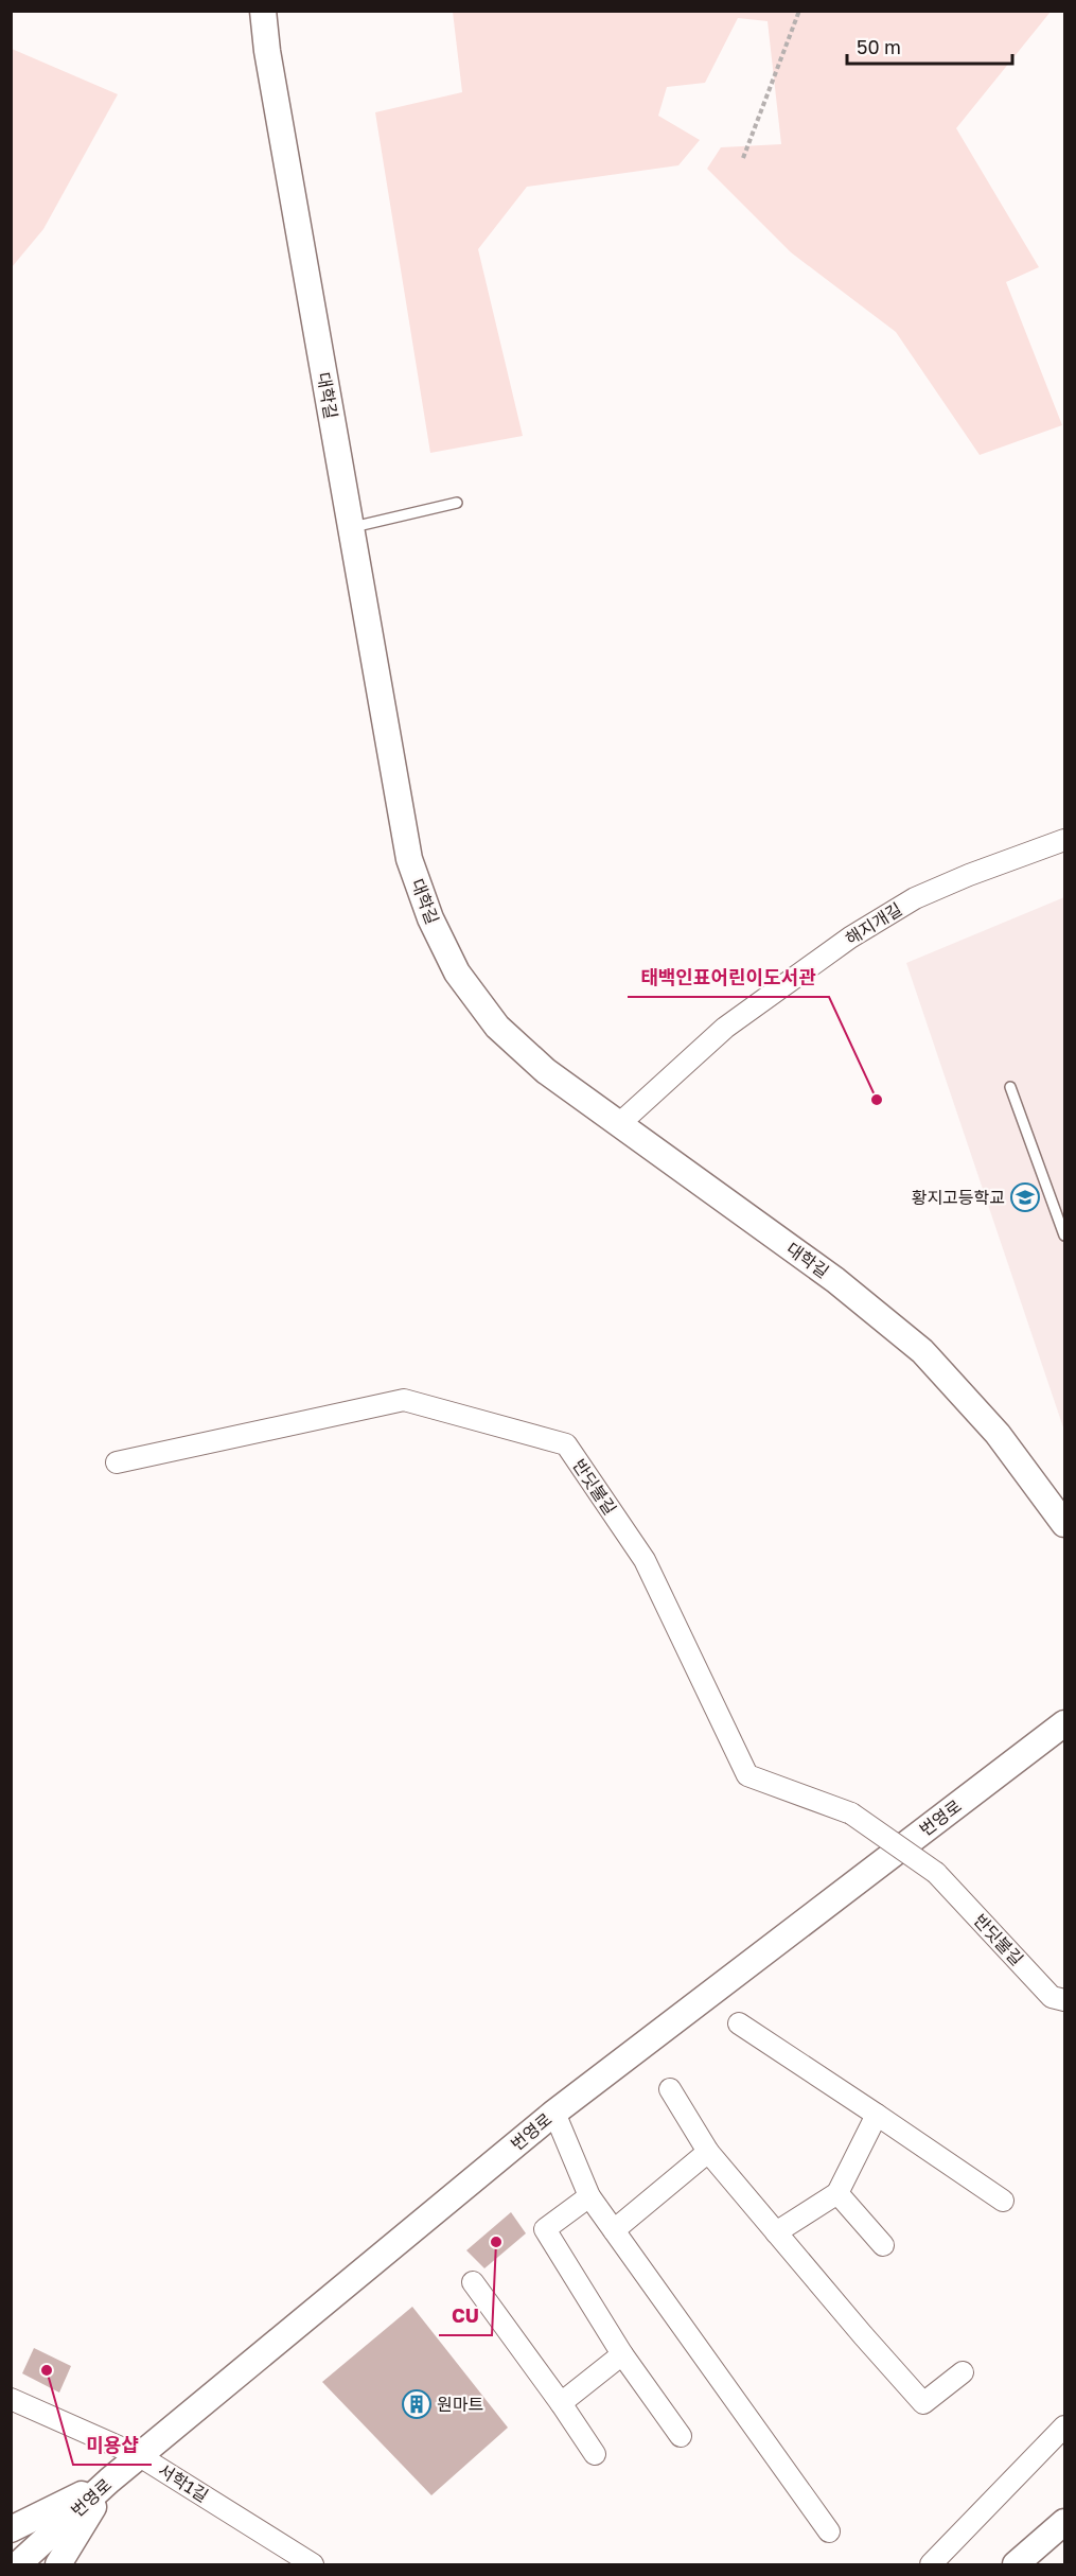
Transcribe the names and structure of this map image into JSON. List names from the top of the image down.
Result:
{
  "streets": {
    "street": [
      "대학길",
      "해지개길",
      "반딧불길",
      "번영로",
      "서학1길"
    ]
  },
  "crossings": [
    ["대학길", "해지개길"],
    ["번영로", "서학1길"]
  ],
  "places": {
    "other": ["태백인표어린이도서관", "CU", "미용샵"],
    "school or university": ["황지고등학교"],
    "building": ["원마트"]
  },
  "scale_bar": "50 m"
}
